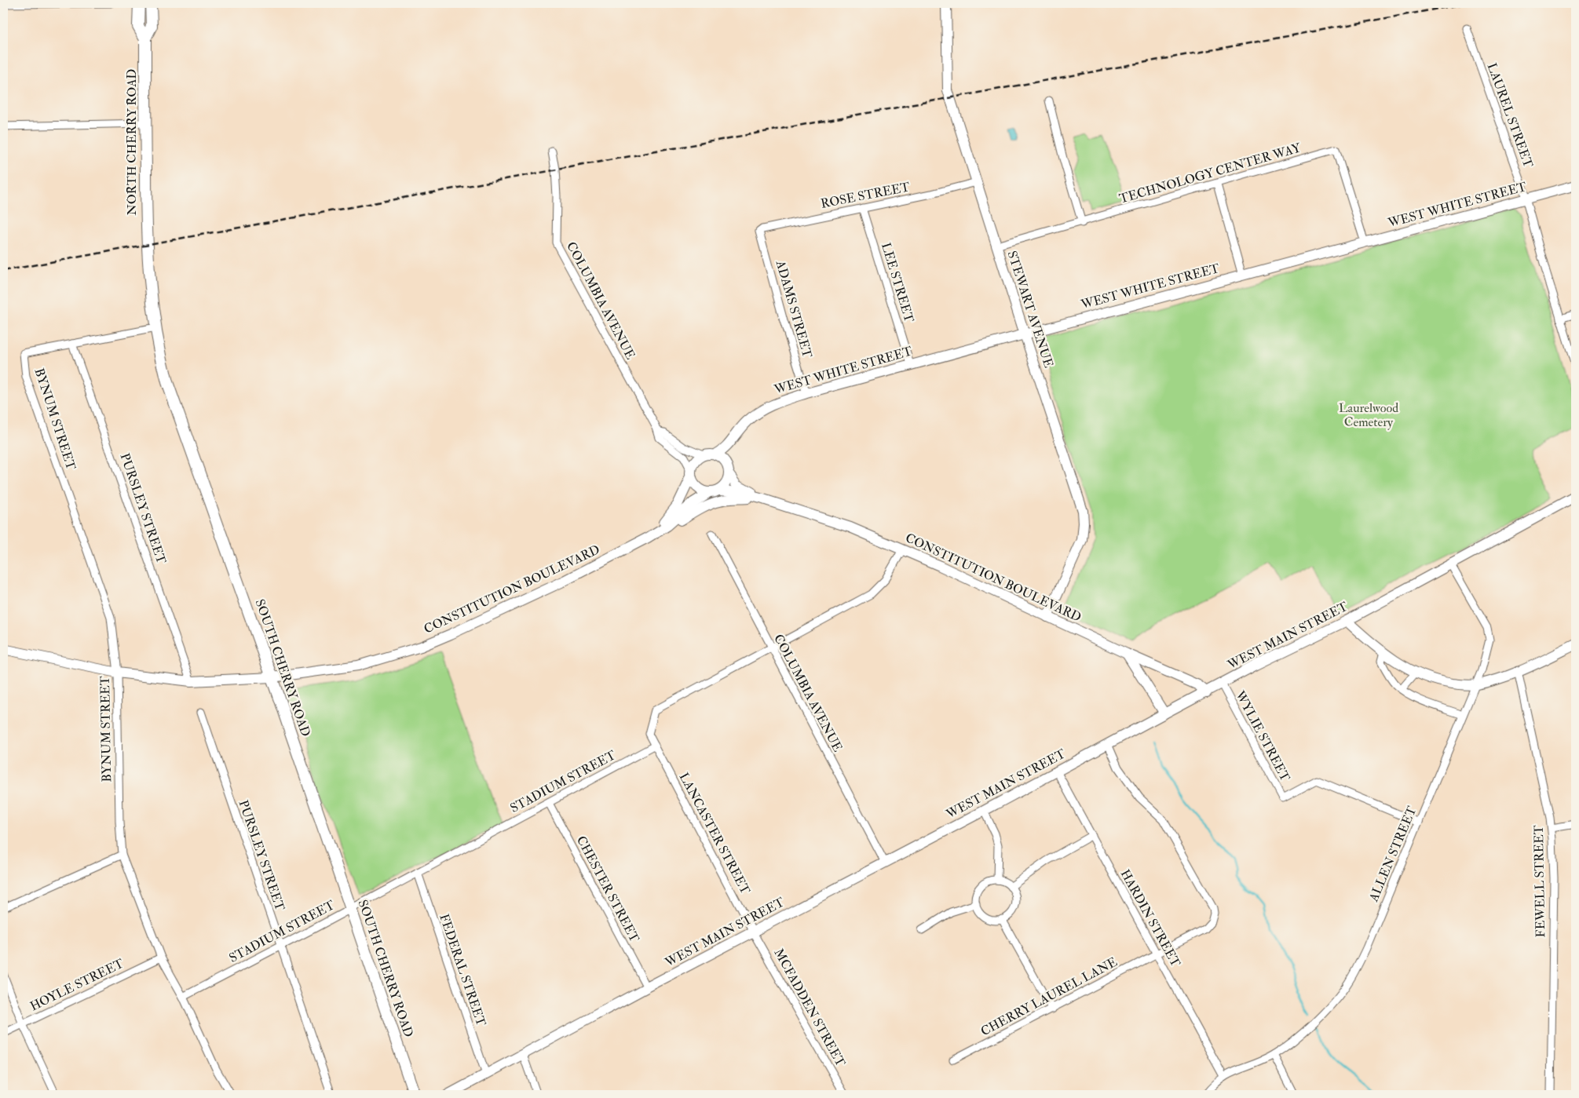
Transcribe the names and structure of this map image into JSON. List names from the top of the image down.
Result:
{
  "streets": {
    "main road": ["NORTH CHERRY ROAD", "SOUTH CHERRY ROAD"],
    "street": [
      "LAUREL STREET",
      "TECHNOLOGY CENTER WAY",
      "ROSE STREET",
      "WEST WHITE STREET",
      "LEE STREET",
      "COLUMBIA AVENUE",
      "ADAMS STREET",
      "STEWART AVENUE",
      "BYNUM STREET",
      "PURSLEY STREET",
      "CONSTITUTION BOULEVARD",
      "WEST MAIN STREET",
      "WYLIE STREET",
      "STADIUM STREET",
      "LANCASTER STREET",
      "ALLEN STREET",
      "FEWELL STREET",
      "CHESTER STREET",
      "HARDIN STREET",
      "FEDERAL STREET",
      "HOYLE STREET",
      "CHERRY LAUREL LANE",
      "MCFADDEN STREET"
    ]
  },
  "crossings": [
    ["LAUREL STREET", "WEST WHITE STREET"],
    ["NORTH CHERRY ROAD", "SOUTH CHERRY ROAD"],
    ["TECHNOLOGY CENTER WAY", "WEST WHITE STREET"],
    ["TECHNOLOGY CENTER WAY", "STEWART AVENUE"],
    ["ROSE STREET", "LEE STREET"],
    ["ROSE STREET", "ADAMS STREET"],
    ["ROSE STREET", "STEWART AVENUE"],
    ["WEST WHITE STREET", "LEE STREET"],
    ["WEST WHITE STREET", "COLUMBIA AVENUE"],
    ["WEST WHITE STREET", "ADAMS STREET"],
    ["WEST WHITE STREET", "STEWART AVENUE"],
    ["WEST WHITE STREET", "CONSTITUTION BOULEVARD"],
    ["COLUMBIA AVENUE", "CONSTITUTION BOULEVARD"],
    ["COLUMBIA AVENUE", "WEST MAIN STREET"],
    ["STEWART AVENUE", "CONSTITUTION BOULEVARD"],
    ["BYNUM STREET", "PURSLEY STREET"],
    ["BYNUM STREET", "CONSTITUTION BOULEVARD"],
    ["BYNUM STREET", "STADIUM STREET"],
    ["BYNUM STREET", "HOYLE STREET"],
    ["PURSLEY STREET", "CONSTITUTION BOULEVARD"],
    ["PURSLEY STREET", "STADIUM STREET"],
    ["CONSTITUTION BOULEVARD", "WEST MAIN STREET"],
    ["CONSTITUTION BOULEVARD", "SOUTH CHERRY ROAD"],
    ["WEST MAIN STREET", "WYLIE STREET"],
    ["WEST MAIN STREET", "LANCASTER STREET"],
    ["WEST MAIN STREET", "ALLEN STREET"],
    ["WEST MAIN STREET", "CHESTER STREET"],
    ["WEST MAIN STREET", "HARDIN STREET"],
    ["WEST MAIN STREET", "FEDERAL STREET"],
    ["WEST MAIN STREET", "CHERRY LAUREL LANE"],
    ["WEST MAIN STREET", "MCFADDEN STREET"],
    ["SOUTH CHERRY ROAD", "STADIUM STREET"],
    ["WYLIE STREET", "ALLEN STREET"],
    ["STADIUM STREET", "LANCASTER STREET"],
    ["STADIUM STREET", "CHESTER STREET"],
    ["STADIUM STREET", "FEDERAL STREET"],
    ["LANCASTER STREET", "MCFADDEN STREET"],
    ["ALLEN STREET", "HARDIN STREET"],
    ["HARDIN STREET", "CHERRY LAUREL LANE"]
  ],
  "parks": ["Laurelwood Cemetery"]
}
